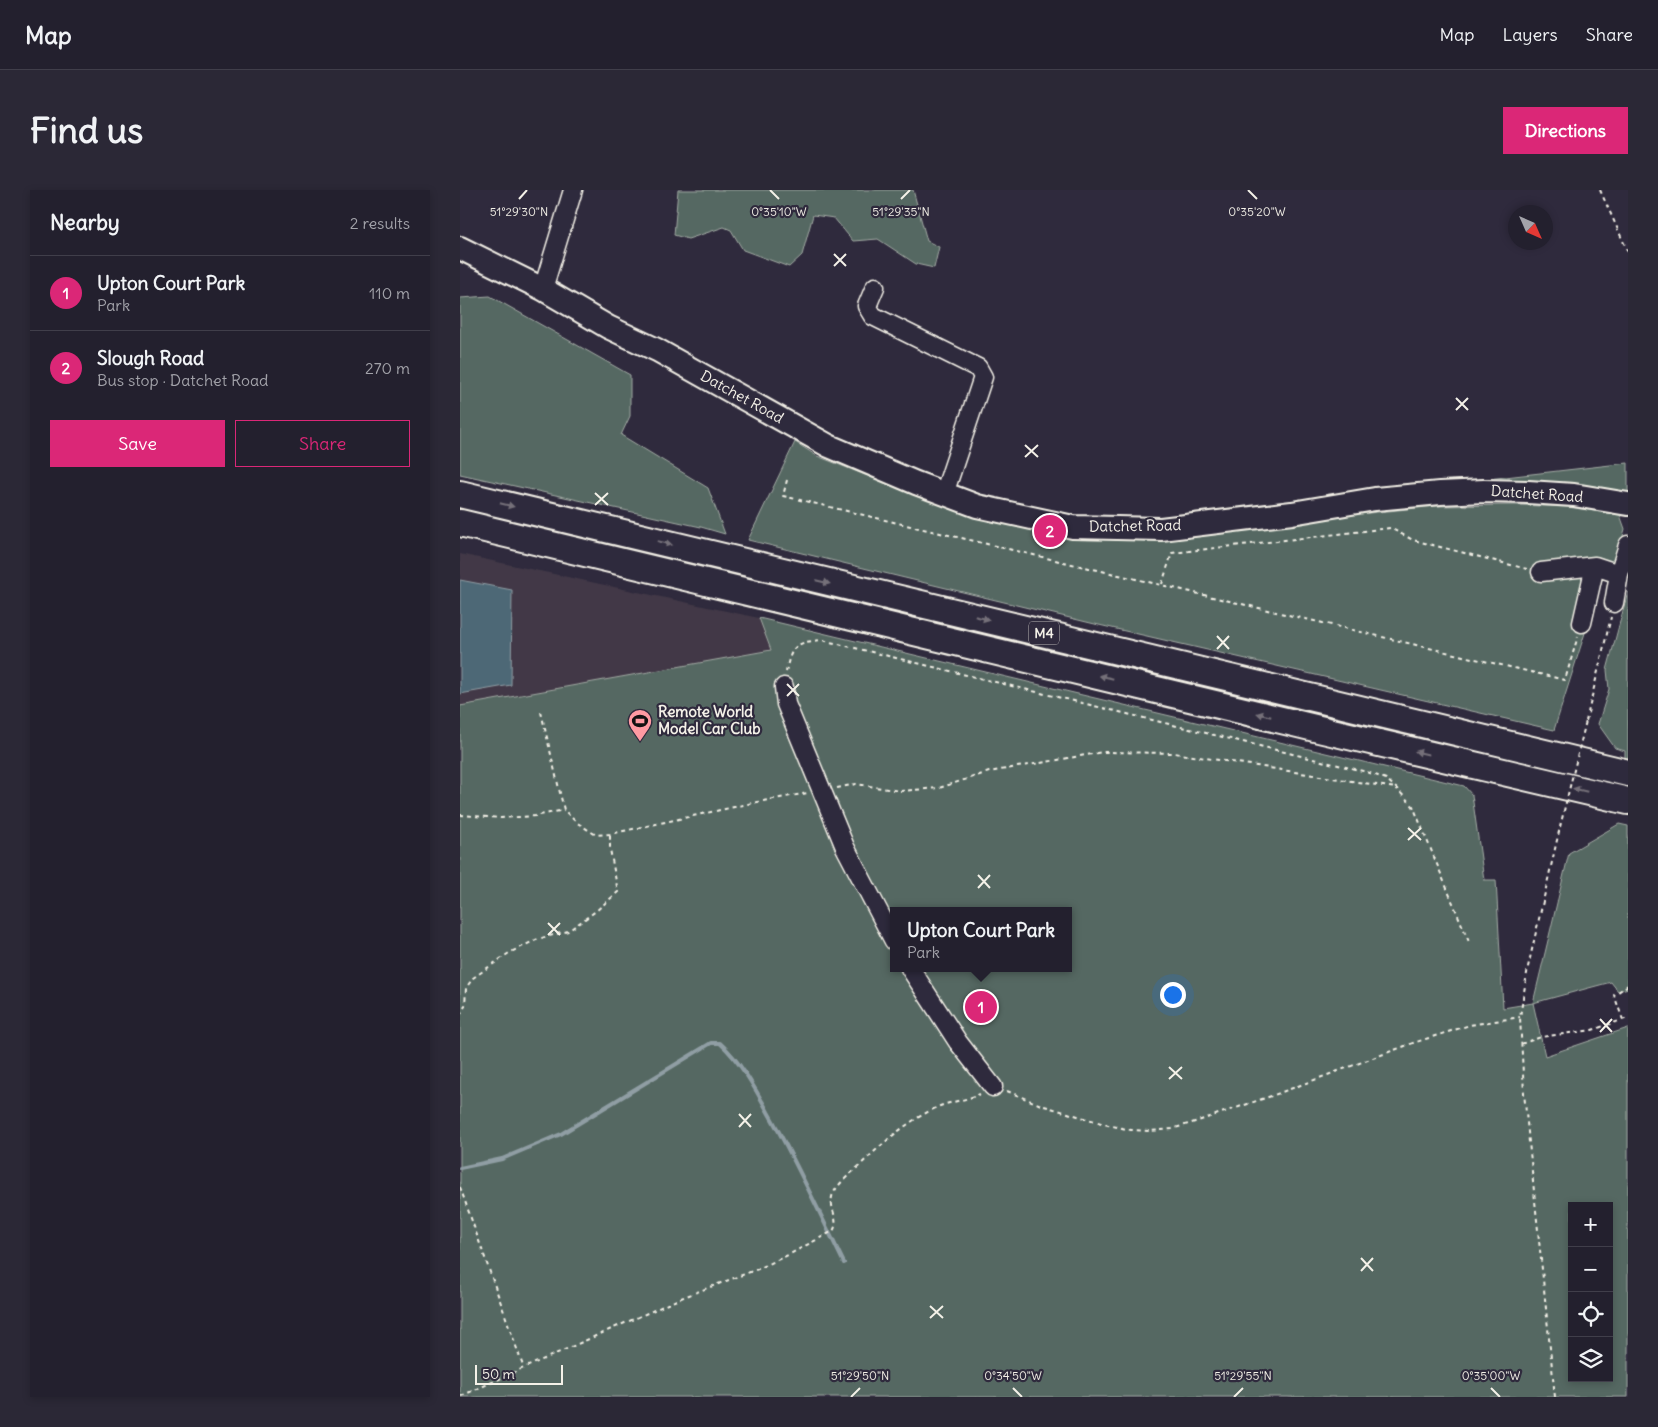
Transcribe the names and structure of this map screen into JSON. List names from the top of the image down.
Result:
{
  "streets": {
    "highway": ["M4"],
    "main road": ["Datchet Road"]
  },
  "places": {
    "sports": ["Remote World Model Car Club"]
  },
  "scale_bar": "50 m",
  "north": "bottom right",
  "page": {
    "header": "Map",
    "nav": ["Map", "Layers", "Share"],
    "buttons": [
      "Directions",
      ["Save", "Share"]
    ],
    "title": "Find us",
    "heading": ["Nearby", "2 results"],
    "list": [
      {
        "mark": "1",
        "name": "Upton Court Park",
        "note": "Park",
        "value": "110 m"
      },
      {
        "mark": "2",
        "name": "Slough Road",
        "note": "Bus stop · Datchet Road",
        "value": "270 m"
      }
    ],
    "pins": ["2", "1"],
    "popup": ["Upton Court Park", "Park"],
    "map_buttons": ["+", "−"],
    "scale": "50 m"
  },
  "coordinates": [
    "51°29'30\"N",
    "0°35'10\"W",
    "51°29'35\"N",
    "0°35'20\"W",
    "0°34'50\"W",
    "51°29'55\"N",
    "51°29'50\"N",
    "0°35'00\"W"
  ]
}
